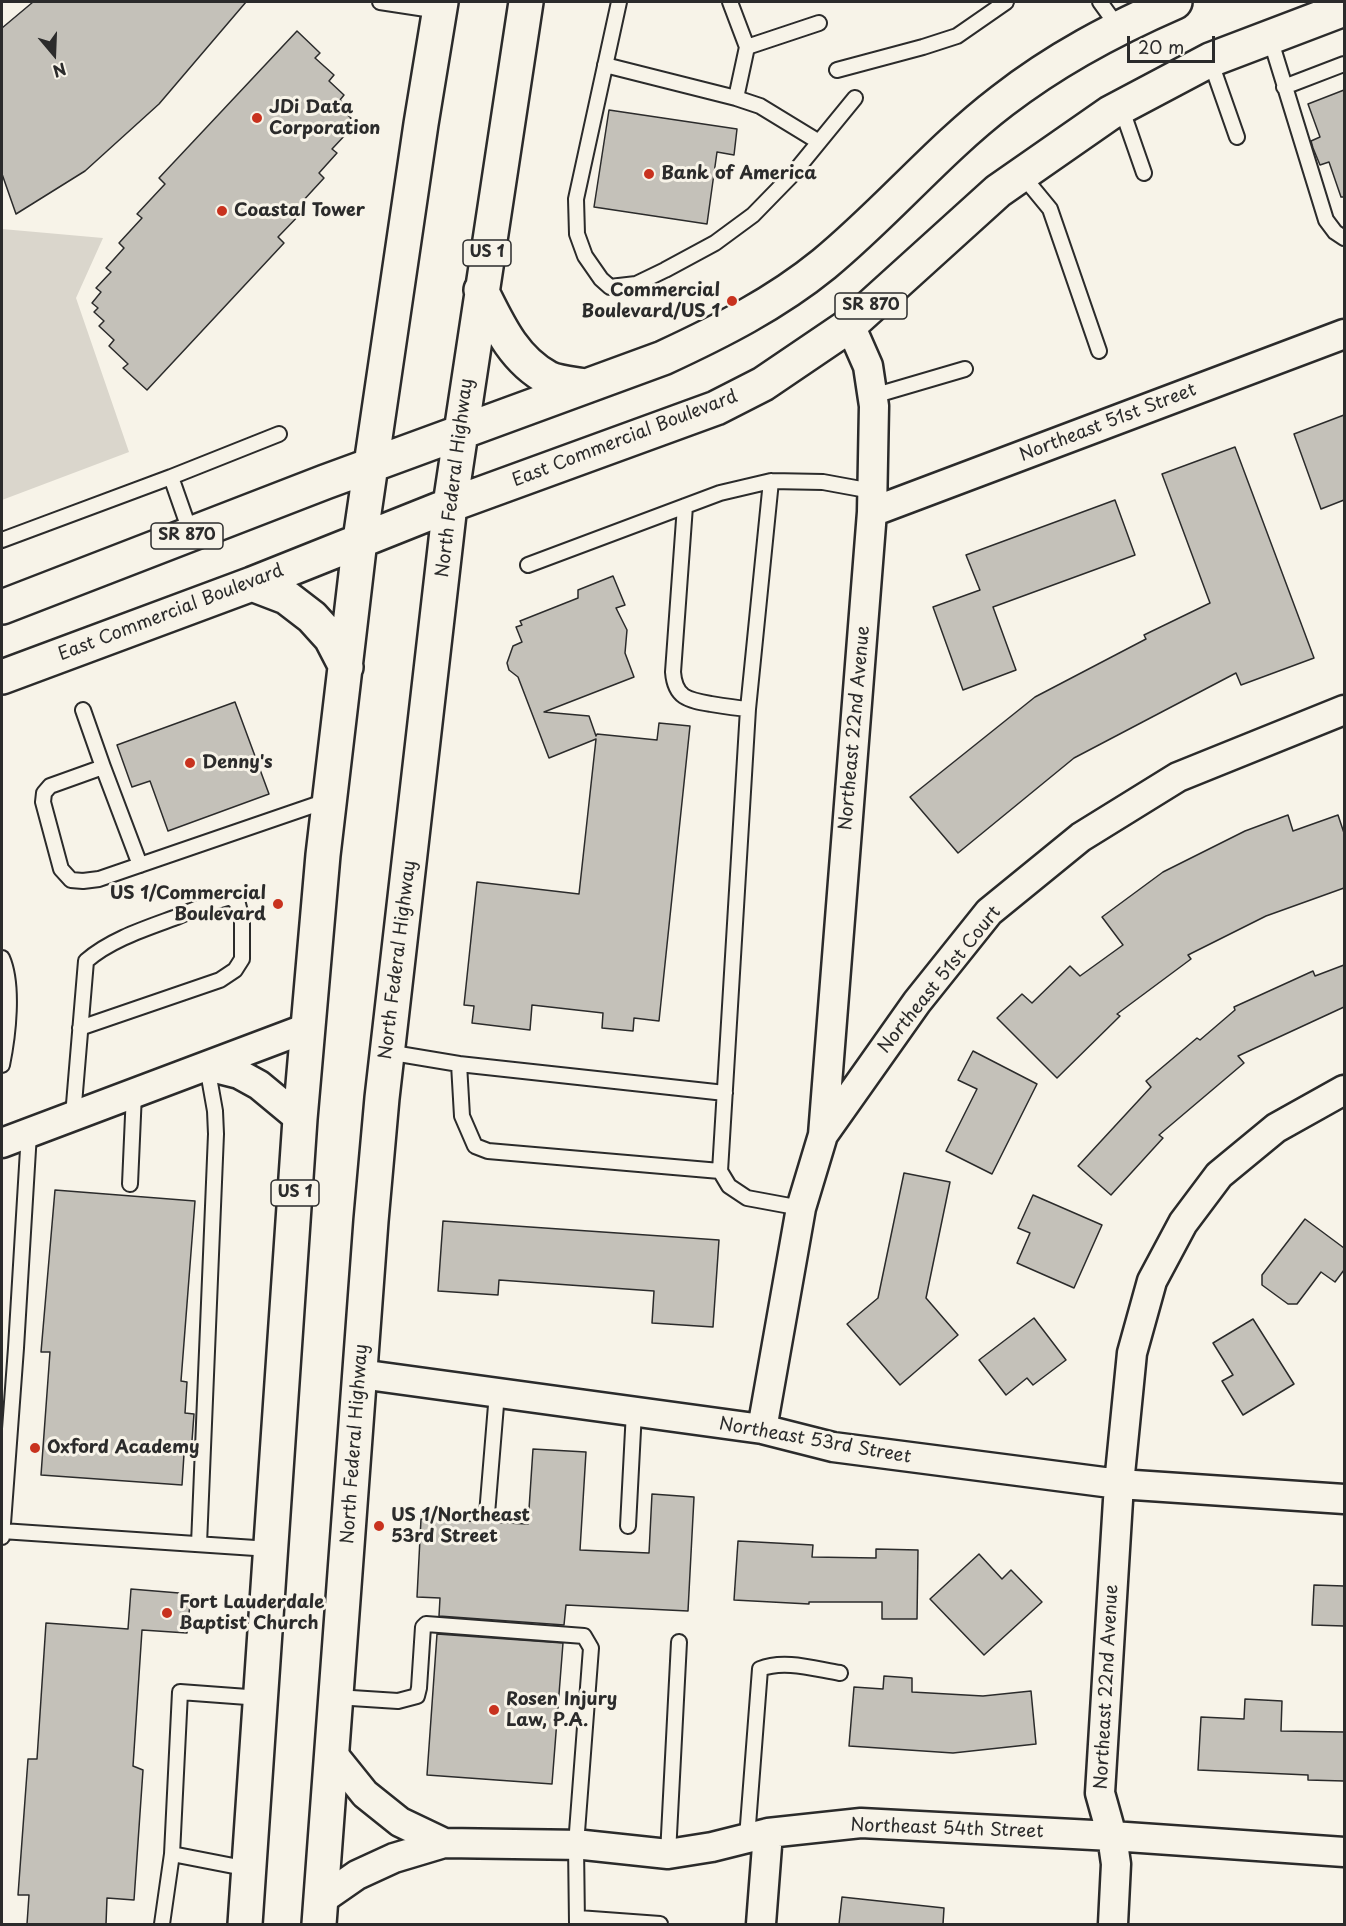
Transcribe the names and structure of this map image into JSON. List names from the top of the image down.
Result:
{
  "streets": {
    "main road": [
      "US 1",
      "SR 870",
      "East Commercial Boulevard",
      "North Federal Highway"
    ],
    "street": [
      "Northeast 51st Street",
      "Northeast 22nd Avenue",
      "Northeast 51st Court",
      "Northeast 53rd Street",
      "Northeast 54th Street"
    ]
  },
  "crossings": [
    ["US 1", "SR 870"],
    ["US 1", "East Commercial Boulevard"],
    ["SR 870", "North Federal Highway"],
    ["Northeast 51st Street", "Northeast 22nd Avenue"],
    ["East Commercial Boulevard", "North Federal Highway"],
    ["East Commercial Boulevard", "Northeast 22nd Avenue"],
    ["North Federal Highway", "Northeast 53rd Street"],
    ["North Federal Highway", "Northeast 54th Street"],
    ["Northeast 22nd Avenue", "Northeast 51st Court"],
    ["Northeast 22nd Avenue", "Northeast 53rd Street"],
    ["Northeast 22nd Avenue", "Northeast 54th Street"],
    ["Northeast 51st Court", "Northeast 53rd Street"]
  ],
  "places": [
    "JDi Data Corporation",
    "Bank of America",
    "Coastal Tower",
    "Commercial Boulevard/US 1",
    "Denny's",
    "US 1/Commercial Boulevard",
    "Oxford Academy",
    "US 1/Northeast 53rd Street",
    "Fort Lauderdale Baptist Church",
    "Rosen Injury Law, P.A."
  ],
  "scale_bar": "20 m",
  "north": "bottom"
}
